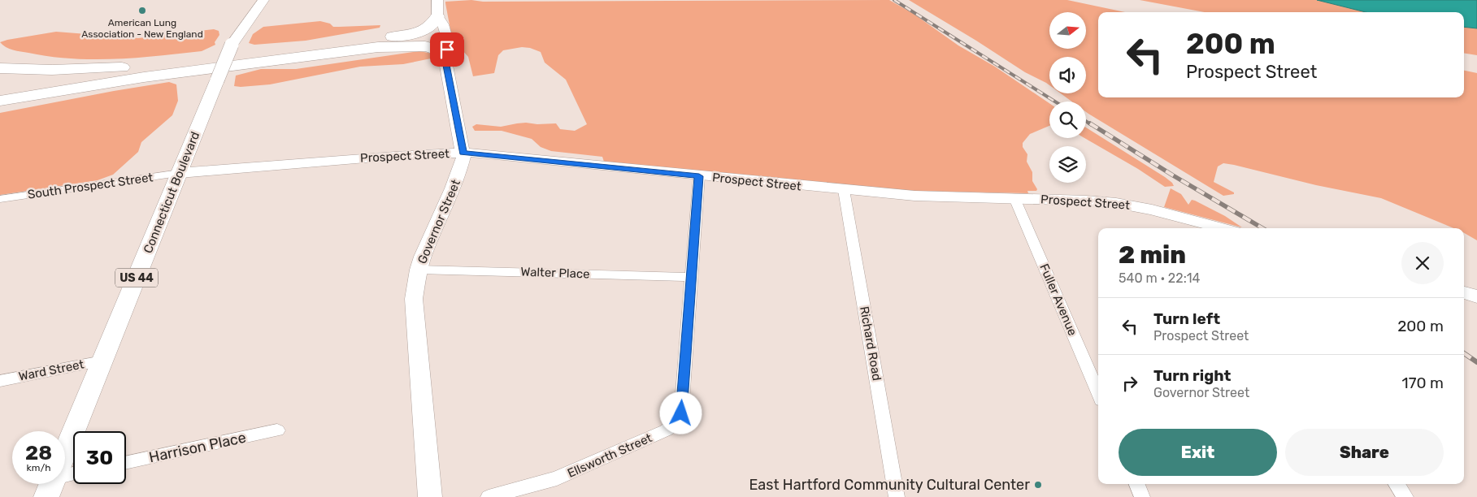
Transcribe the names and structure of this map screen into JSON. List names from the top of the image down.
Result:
{
  "streets": {
    "main road": [
      "Prospect Street",
      "Connecticut Boulevard",
      "Governor Street",
      "US 44"
    ],
    "street": [
      "South Prospect Street",
      "Walter Place",
      "Fuller Avenue",
      "Richard Road",
      "Ward Street",
      "Harrison Place",
      "Ellsworth Street"
    ]
  },
  "crossings": [
    ["Prospect Street", "South Prospect Street"],
    ["Prospect Street", "Connecticut Boulevard"],
    ["Prospect Street", "Governor Street"],
    ["Prospect Street", "Fuller Avenue"],
    ["Prospect Street", "Richard Road"],
    ["Prospect Street", "Ellsworth Street"],
    ["South Prospect Street", "Connecticut Boulevard"],
    ["Connecticut Boulevard", "Ward Street"],
    ["Governor Street", "Walter Place"],
    ["Walter Place", "Ellsworth Street"]
  ],
  "places": ["American Lung Association - New England", "East Hartford Community Cultural Center"],
  "north": "right",
  "page": {
    "turn": ["200 m", "Prospect Street"],
    "heading": ["2 min", "540 m · 22:14"],
    "list": [
      {
        "name": "Turn left",
        "note": "Prospect Street",
        "value": "200 m"
      },
      {
        "name": "Turn right",
        "note": "Governor Street",
        "value": "170 m"
      }
    ],
    "buttons": ["Exit", "Share"],
    "speed": "28 km/h",
    "limit": "30"
  }
}
